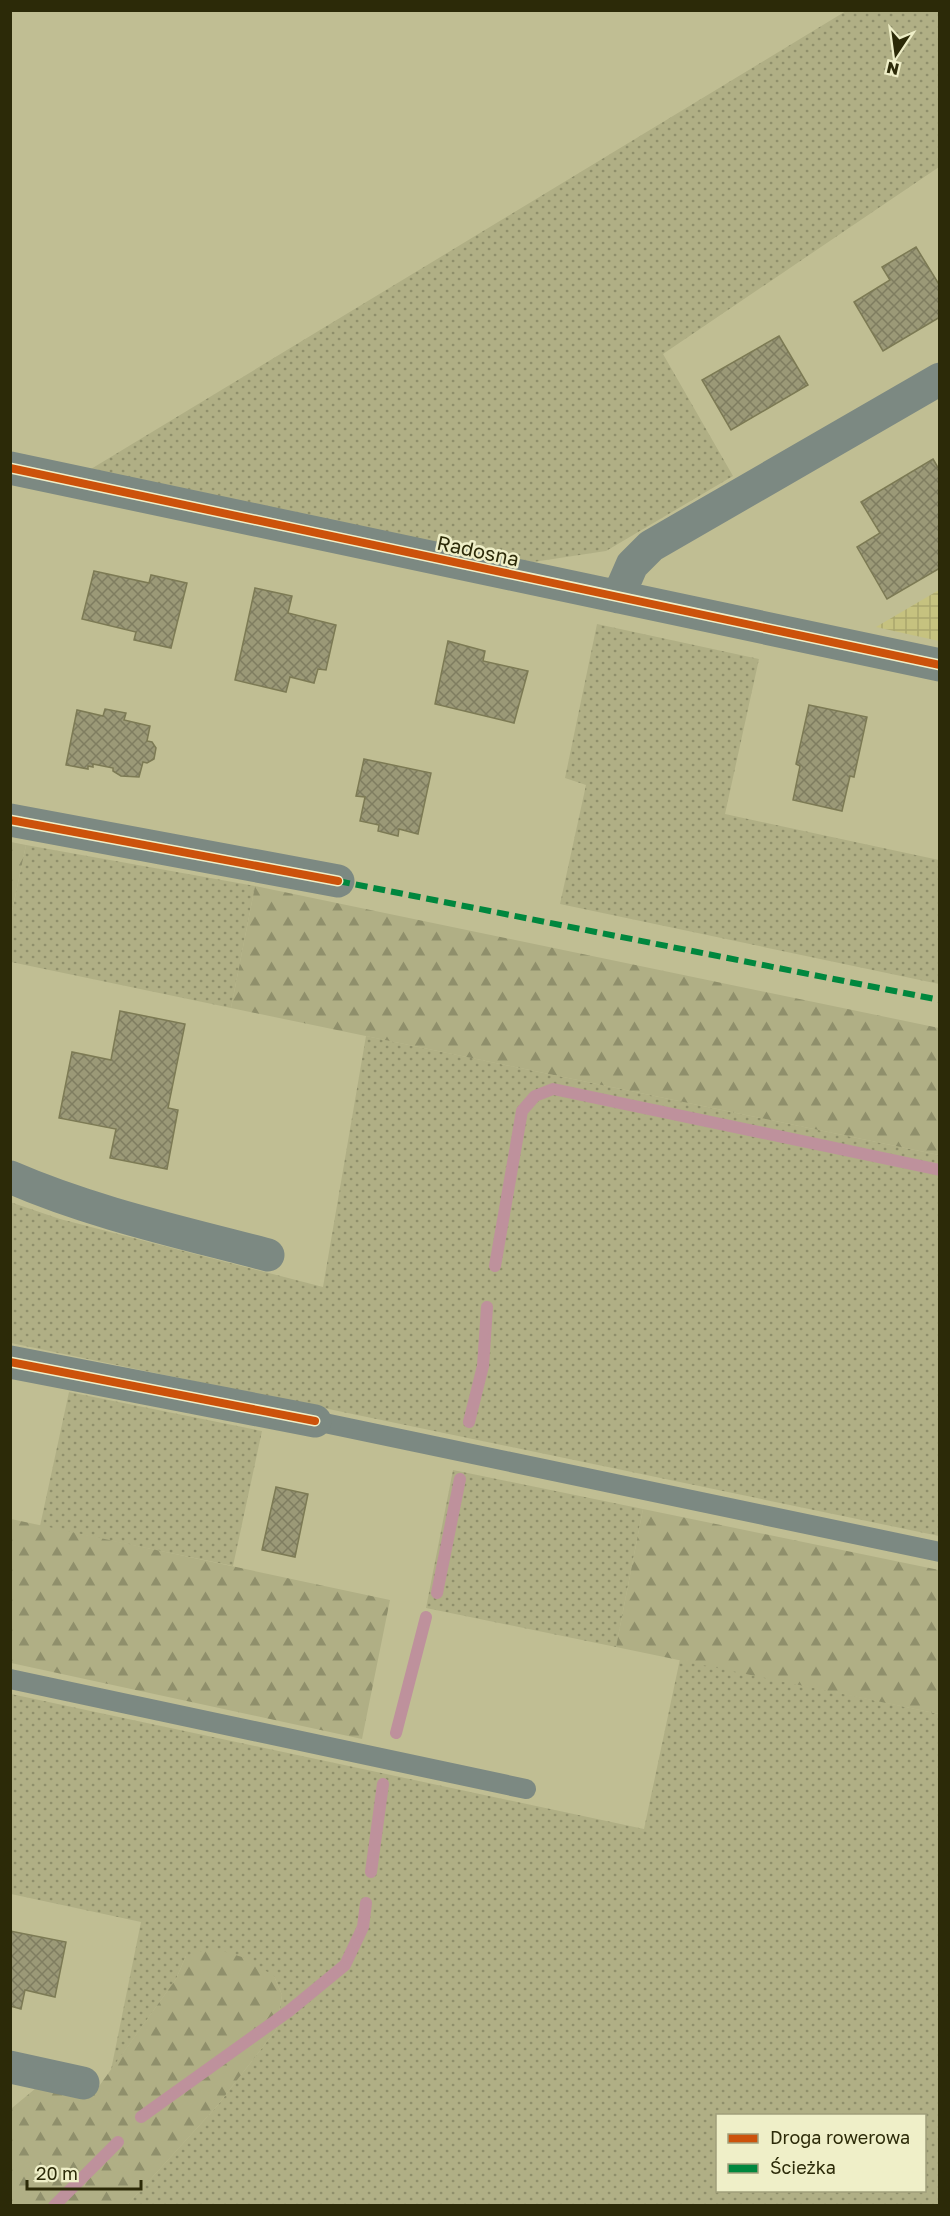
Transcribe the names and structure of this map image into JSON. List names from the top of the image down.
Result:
{
  "streets": {
    "street": ["Radosna"]
  },
  "legend": ["Droga rowerowa", "Ścieżka"],
  "scale_bar": "20 m",
  "north": "bottom"
}
